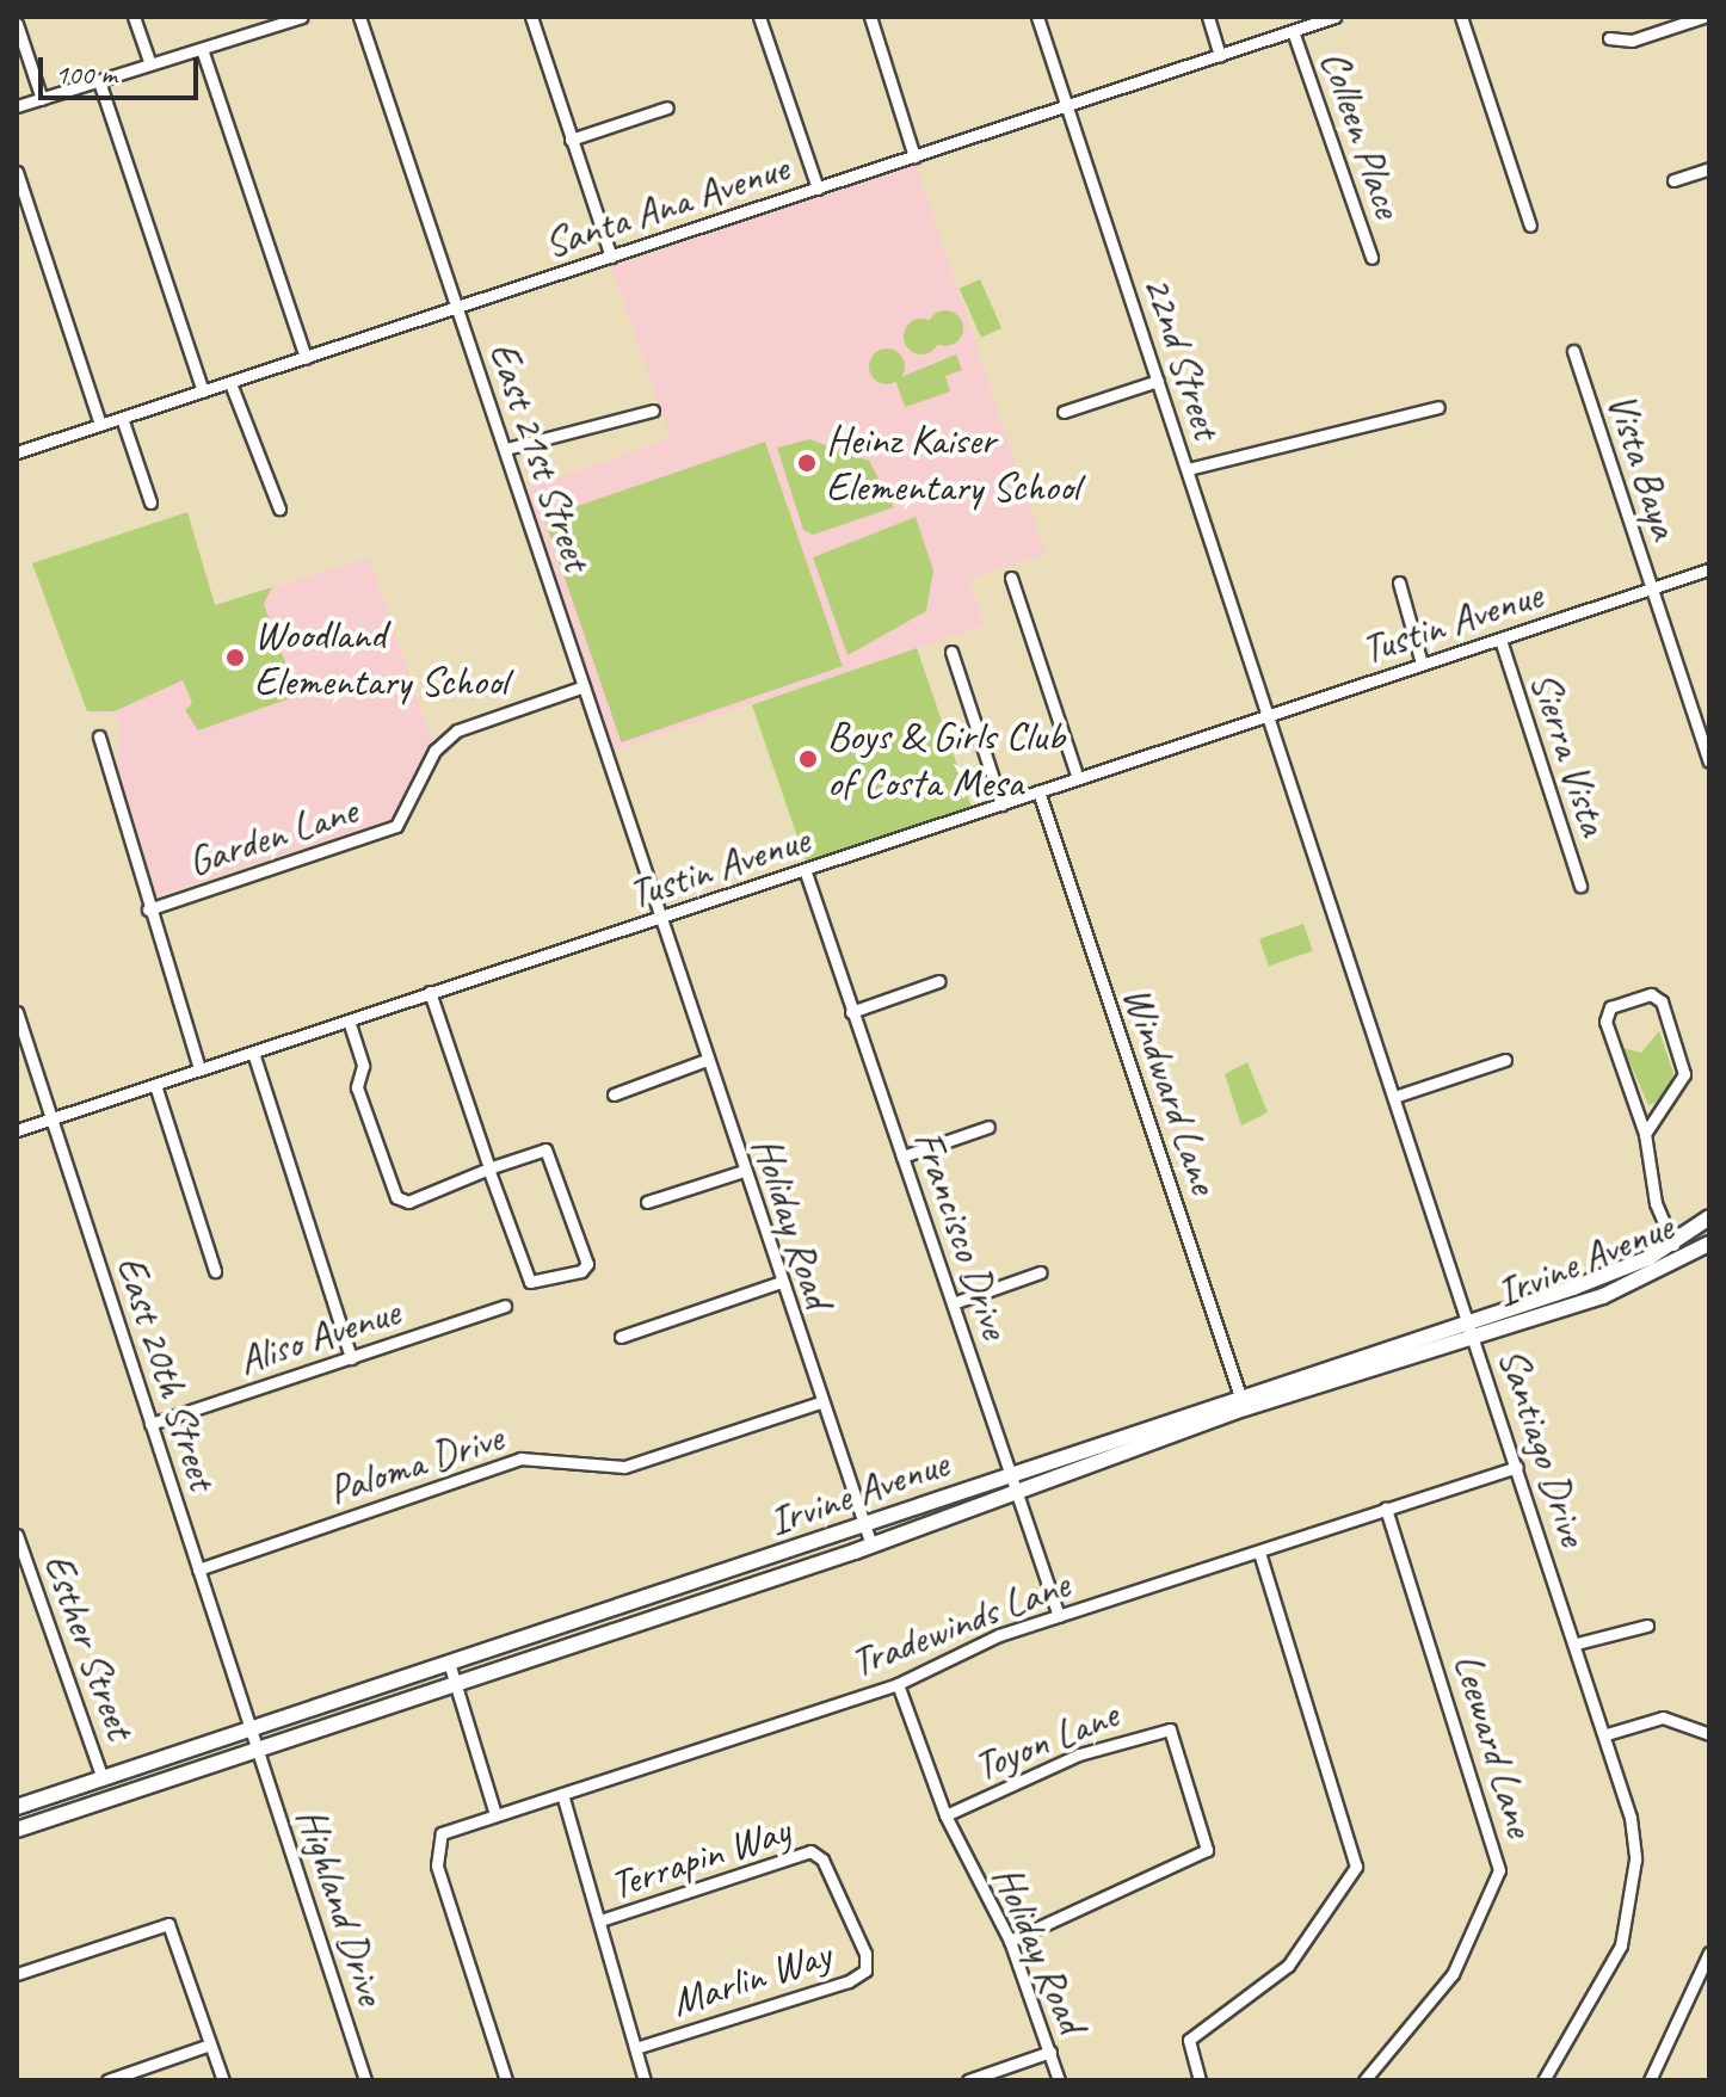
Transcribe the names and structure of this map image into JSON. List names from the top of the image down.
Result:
{
  "streets": {
    "main road": ["Irvine Avenue"],
    "street": [
      "Colleen Place",
      "Santa Ana Avenue",
      "22nd Street",
      "East 21st Street",
      "Vista Baya",
      "Tustin Avenue",
      "Sierra Vista",
      "Garden Lane",
      "Windward Lane",
      "Holiday Road",
      "Francisco Drive",
      "Aliso Avenue",
      "East 20th Street",
      "Santiago Drive",
      "Paloma Drive",
      "Tradewinds Lane",
      "Esther Street",
      "Toyon Lane",
      "Leeward Lane",
      "Terrapin Way",
      "Highland Drive",
      "Marlin Way"
    ]
  },
  "crossings": [
    ["Colleen Place", "Santa Ana Avenue"],
    ["Santa Ana Avenue", "22nd Street"],
    ["Santa Ana Avenue", "East 21st Street"],
    ["22nd Street", "Tustin Avenue"],
    ["22nd Street", "Santiago Drive"],
    ["East 21st Street", "Tustin Avenue"],
    ["East 21st Street", "Garden Lane"],
    ["East 21st Street", "Holiday Road"],
    ["Vista Baya", "Tustin Avenue"],
    ["Tustin Avenue", "Sierra Vista"],
    ["Tustin Avenue", "Windward Lane"],
    ["Tustin Avenue", "Holiday Road"],
    ["Tustin Avenue", "Francisco Drive"],
    ["Tustin Avenue", "East 20th Street"],
    ["Tustin Avenue", "Santiago Drive"],
    ["Windward Lane", "Irvine Avenue"],
    ["Holiday Road", "Irvine Avenue"],
    ["Holiday Road", "Paloma Drive"],
    ["Holiday Road", "Tradewinds Lane"],
    ["Holiday Road", "Toyon Lane"],
    ["Francisco Drive", "Irvine Avenue"],
    ["Francisco Drive", "Tradewinds Lane"],
    ["Irvine Avenue", "East 20th Street"],
    ["Irvine Avenue", "Santiago Drive"],
    ["Irvine Avenue", "Esther Street"],
    ["Irvine Avenue", "Highland Drive"],
    ["Aliso Avenue", "East 20th Street"],
    ["East 20th Street", "Paloma Drive"],
    ["East 20th Street", "Highland Drive"],
    ["Santiago Drive", "Tradewinds Lane"],
    ["Tradewinds Lane", "Leeward Lane"],
    ["Terrapin Way", "Marlin Way"]
  ],
  "places": ["Heinz Kaiser Elementary School", "Woodland Elementary School", "Boys & Girls Club of Costa Mesa"],
  "scale_bar": "100 m"
}
